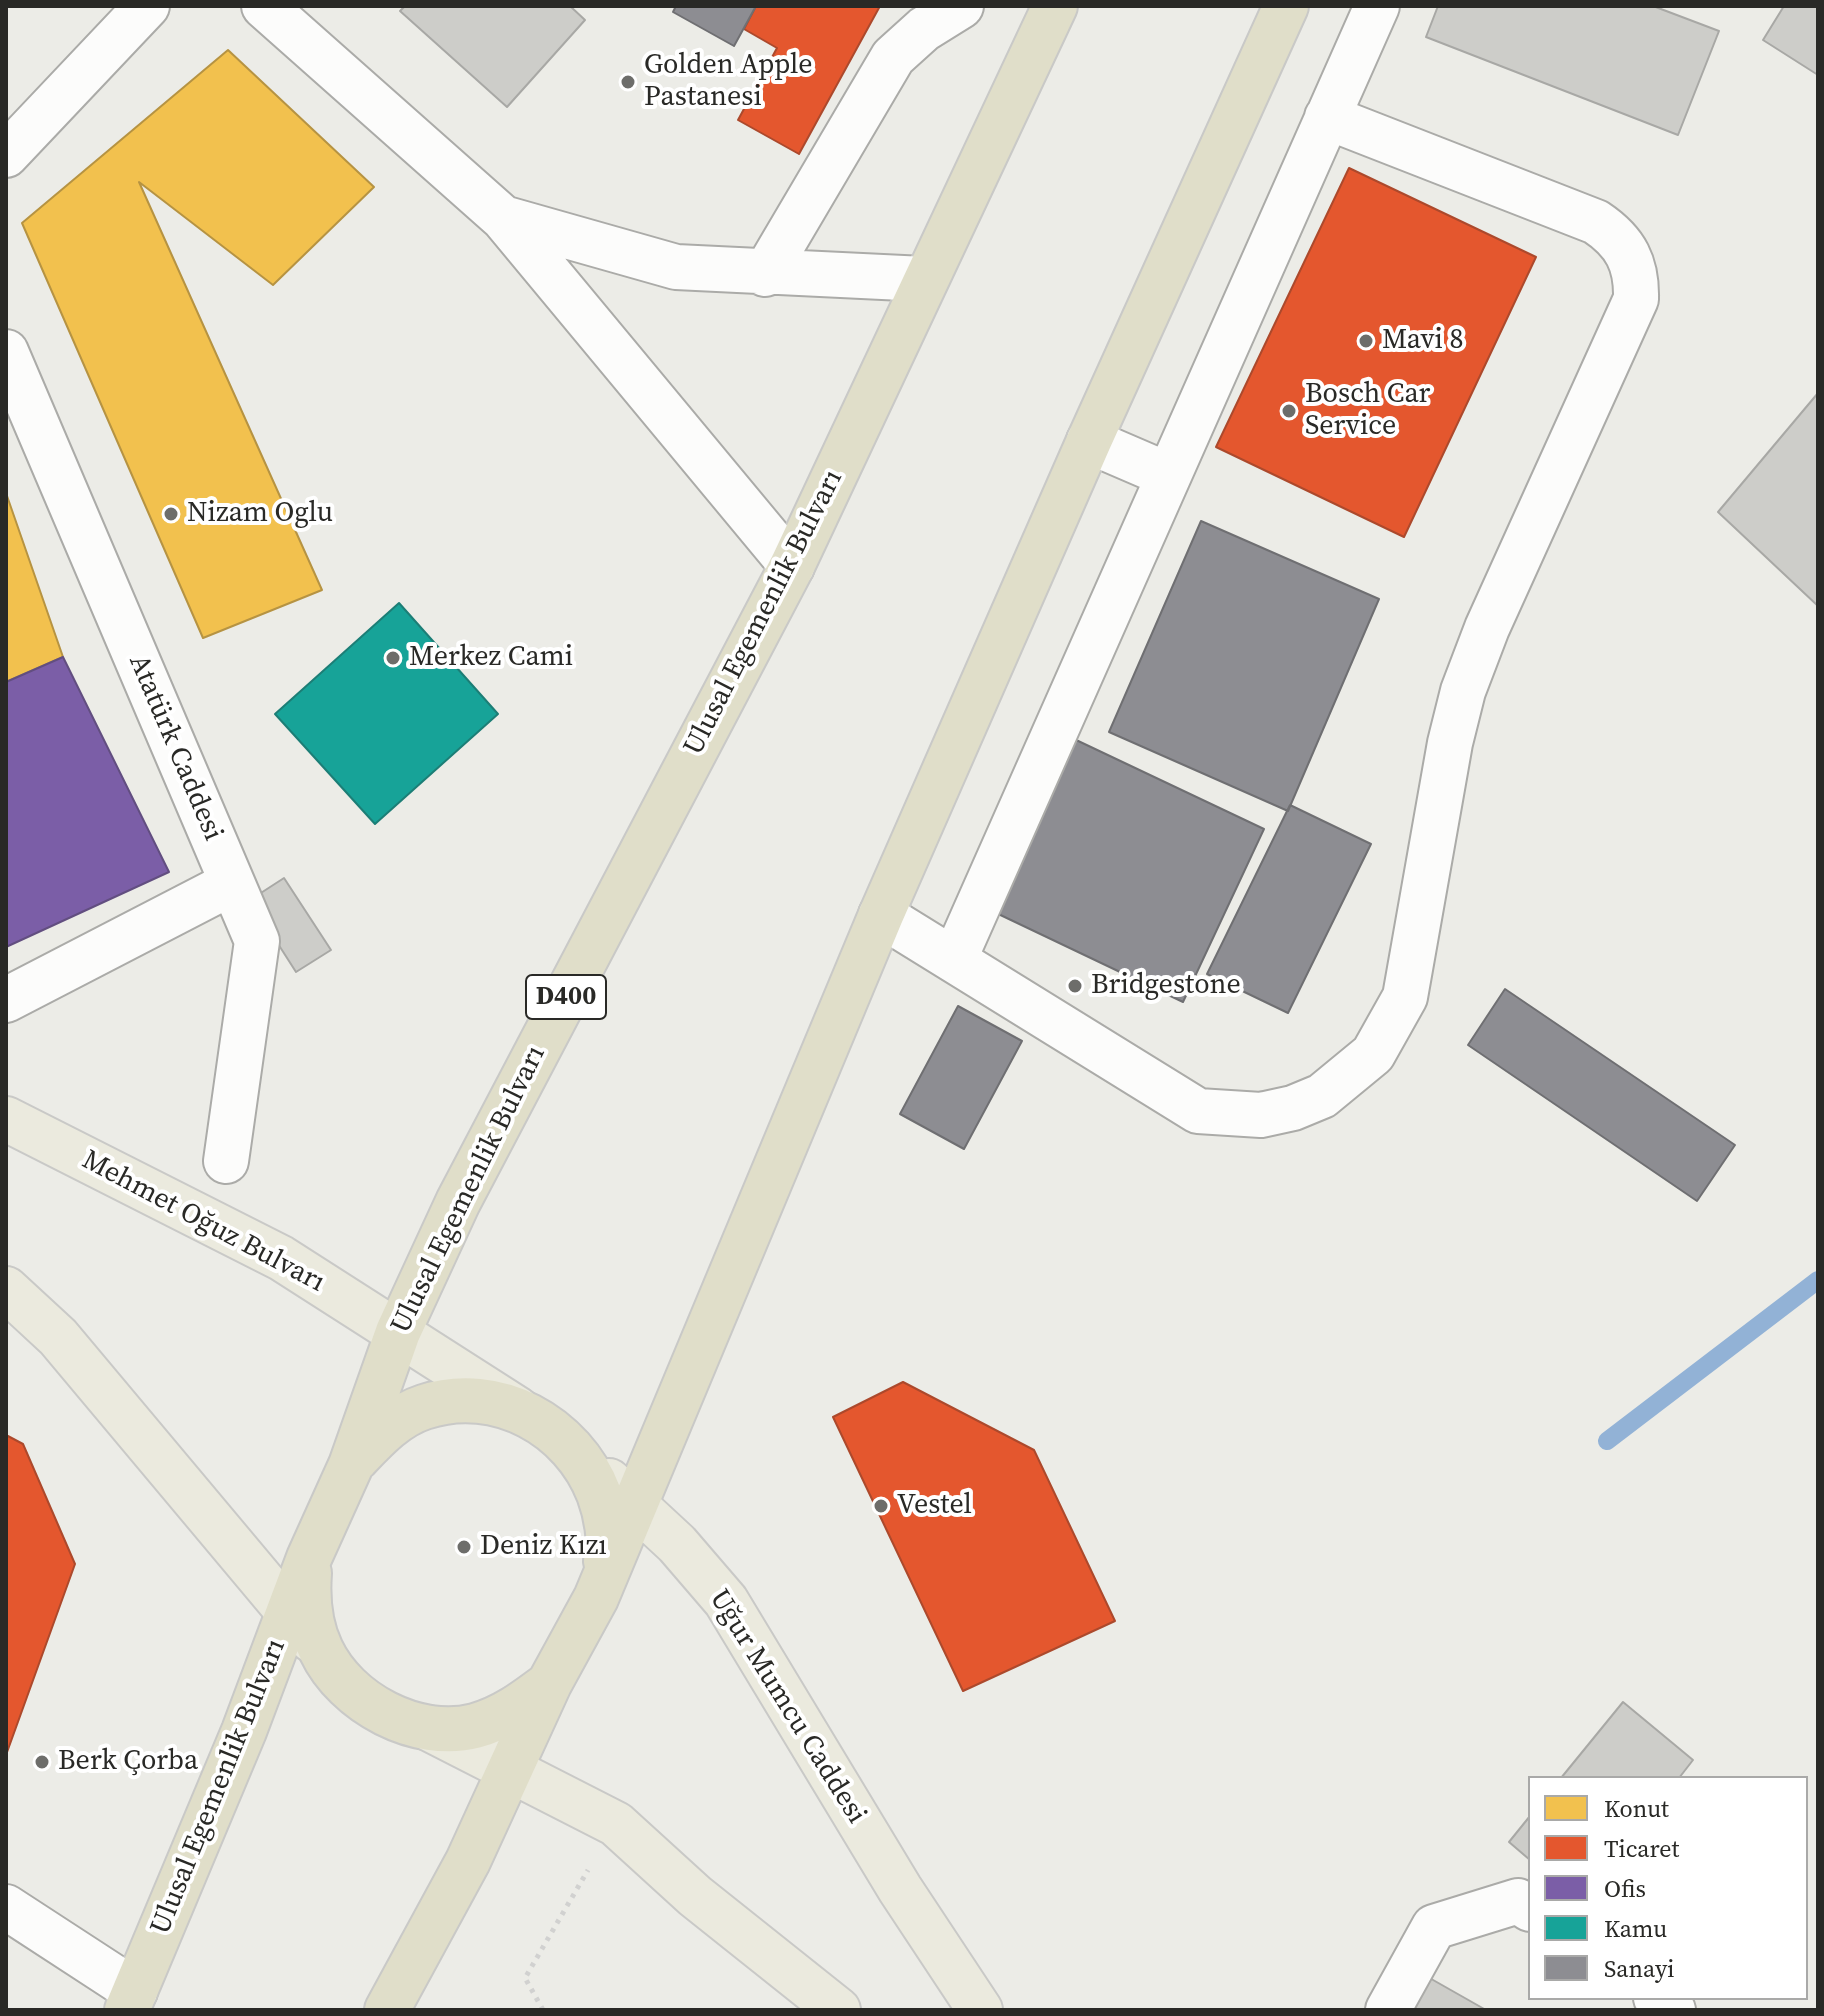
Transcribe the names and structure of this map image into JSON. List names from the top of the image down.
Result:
{
  "streets": {
    "highway": ["Ulusal Egemenlik Bulvarı", "D400"],
    "main road": ["Mehmet Oğuz Bulvarı", "Uğur Mumcu Caddesi"],
    "street": ["Atatürk Caddesi"]
  },
  "crossings": [
    ["Ulusal Egemenlik Bulvarı", "Mehmet Oğuz Bulvarı"]
  ],
  "places": [
    "Golden Apple Pastanesi",
    "Mavi 8",
    "Bosch Car Service",
    "Nizam Oglu",
    "Merkez Cami",
    "Bridgestone",
    "Vestel",
    "Deniz Kızı",
    "Berk Çorba"
  ],
  "legend": [
    "Konut",
    "Ticaret",
    "Ofis",
    "Kamu",
    "Sanayi"
  ]
}
